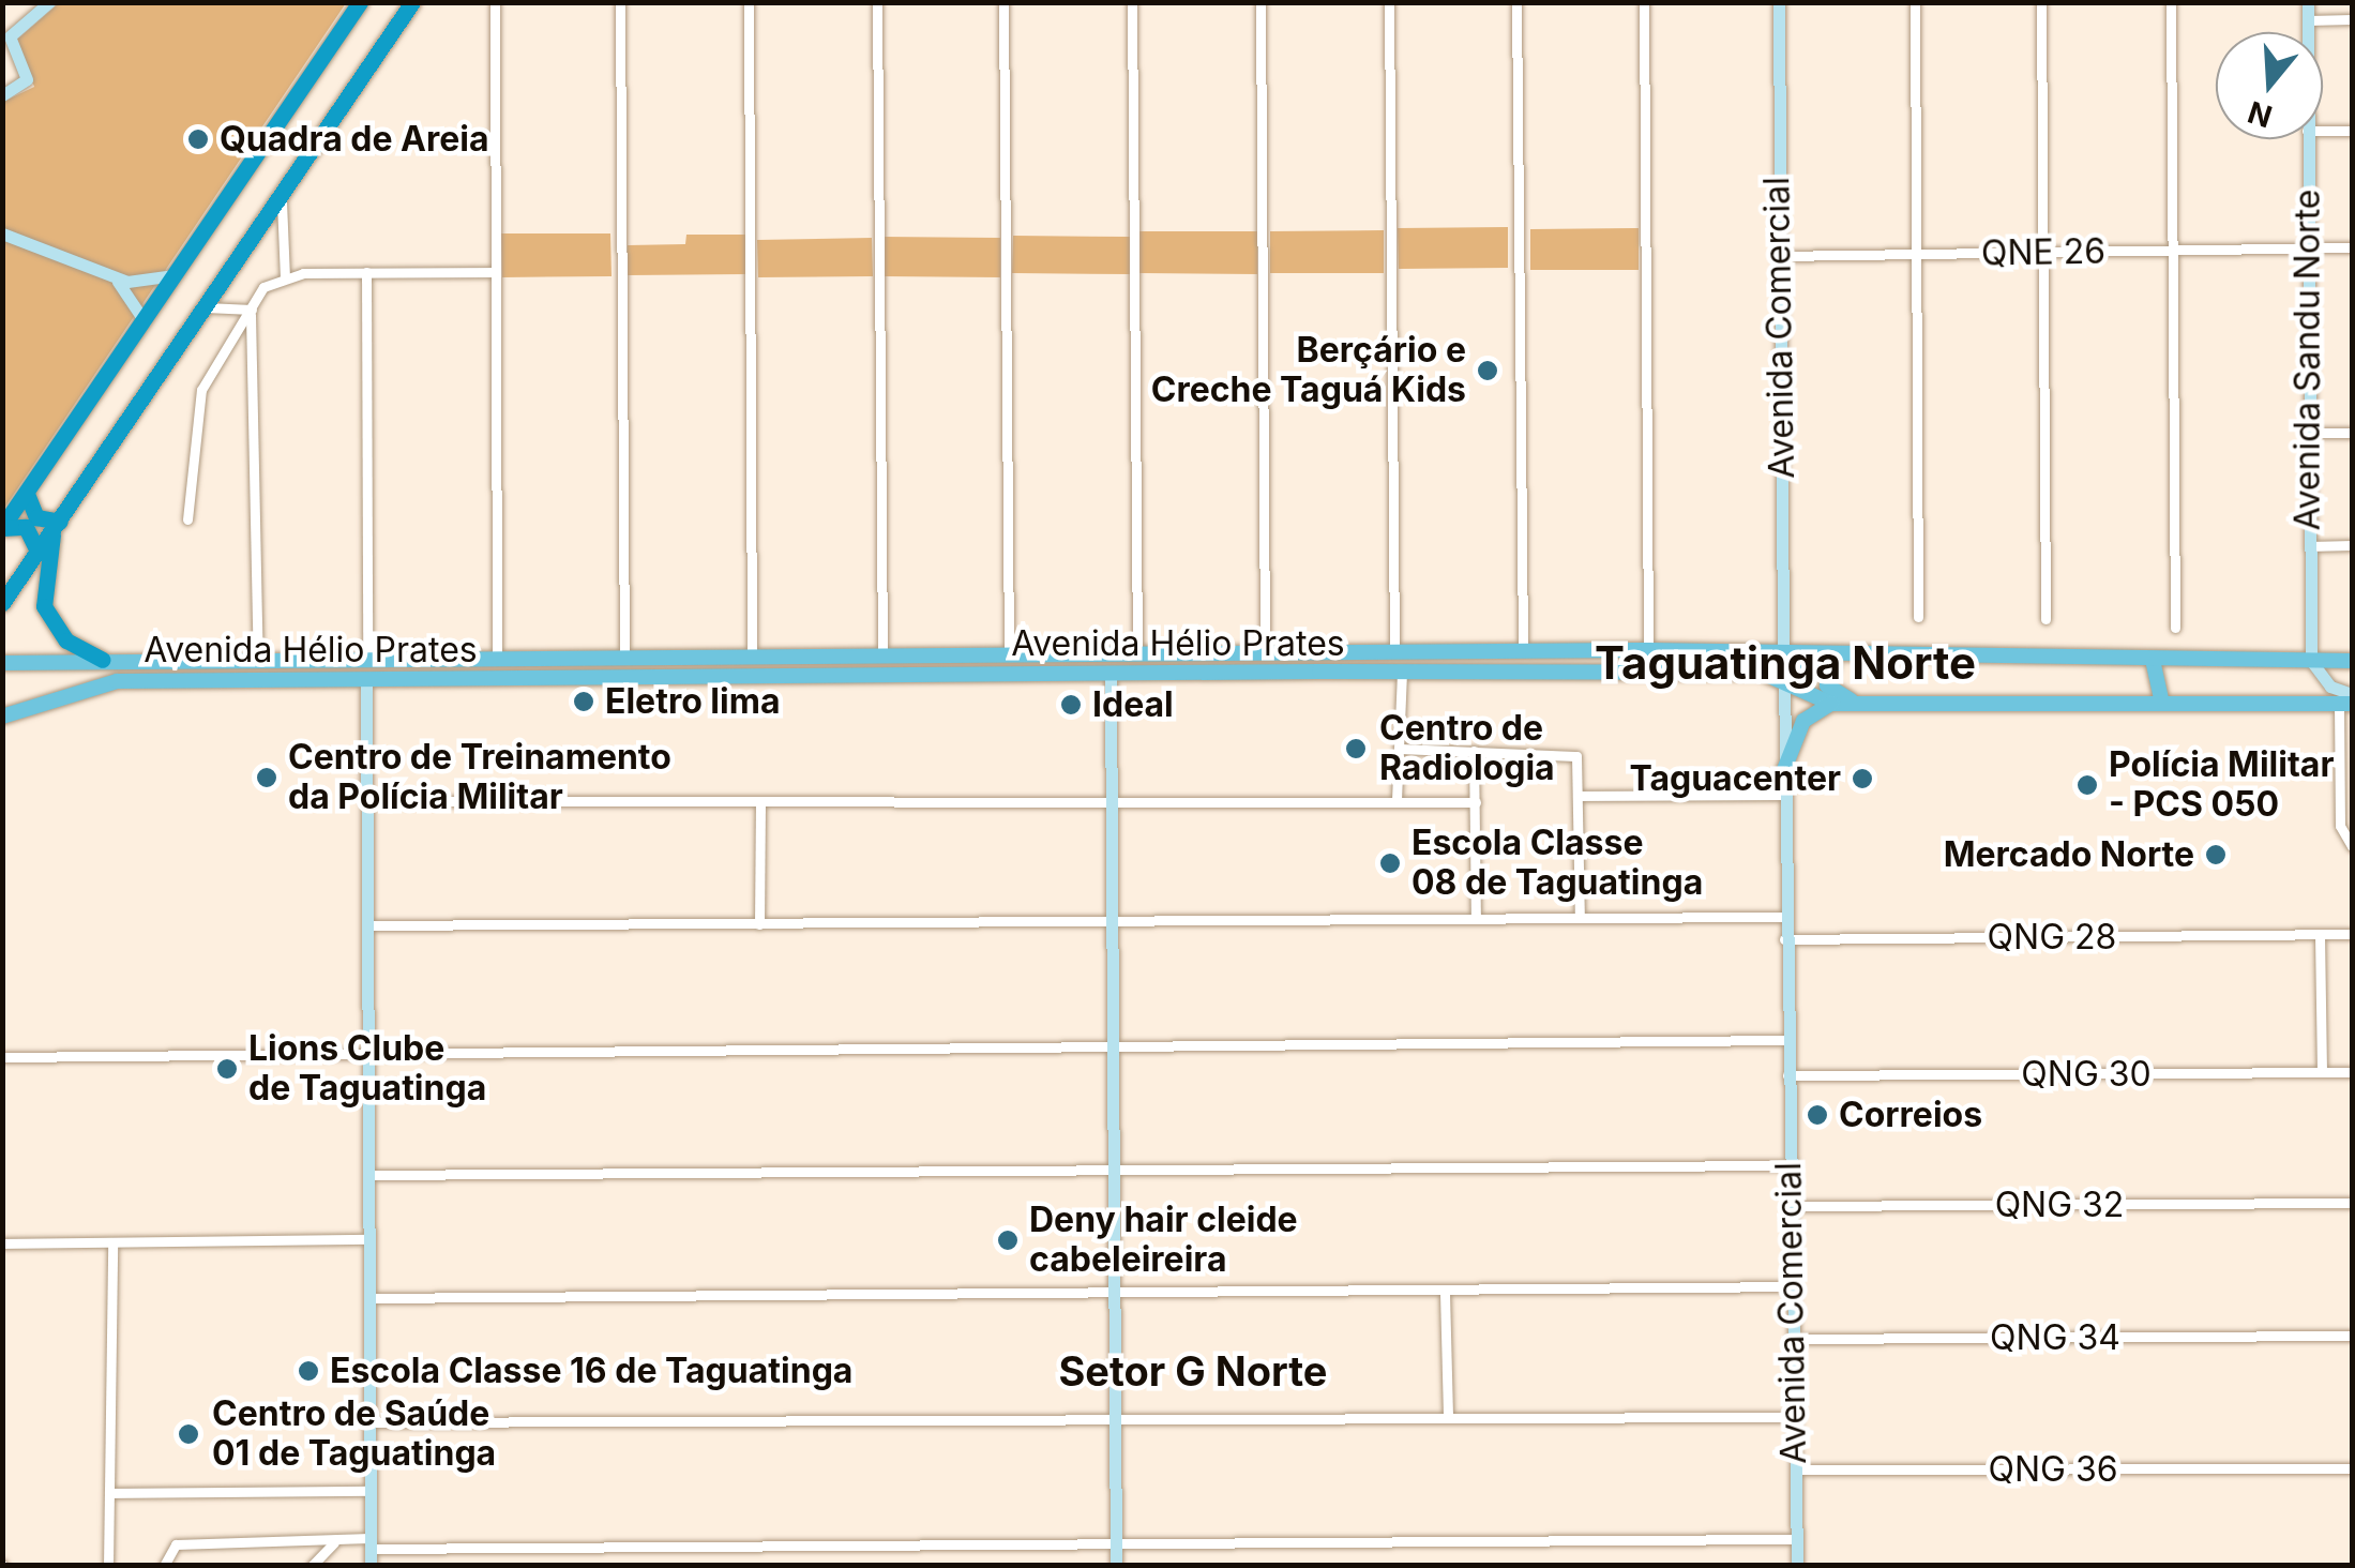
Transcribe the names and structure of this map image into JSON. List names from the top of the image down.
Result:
{
  "streets": {
    "main road": ["Avenida Comercial", "Avenida Sandu Norte", "Avenida Hélio Prates"],
    "street": [
      "QNE 26",
      "QNG 28",
      "QNG 30",
      "QNG 32",
      "QNG 34",
      "QNG 36"
    ]
  },
  "crossings": [
    ["QNE 26", "Avenida Comercial"],
    ["QNE 26", "Avenida Sandu Norte"],
    ["Avenida Comercial", "Avenida Hélio Prates"],
    ["Avenida Comercial", "QNG 28"],
    ["Avenida Comercial", "QNG 30"],
    ["Avenida Comercial", "QNG 32"],
    ["Avenida Comercial", "QNG 34"],
    ["Avenida Comercial", "QNG 36"],
    ["Avenida Sandu Norte", "Avenida Hélio Prates"]
  ],
  "districts": ["Taguatinga Norte", "Setor G Norte"],
  "places": [
    "Quadra de Areia",
    "Berçário e Creche Taguá Kids",
    "Eletro lima",
    "Ideal",
    "Centro de Radiologia",
    "Centro de Treinamento da Polícia Militar",
    "Taguacenter",
    "Polícia Militar - PCS 050",
    "Mercado Norte",
    "Escola Classe 08 de Taguatinga",
    "Lions Clube de Taguatinga",
    "Correios",
    "Deny hair cleide cabeleireira",
    "Escola Classe 16 de Taguatinga",
    "Centro de Saúde 01 de Taguatinga"
  ],
  "north": "bottom"
}
